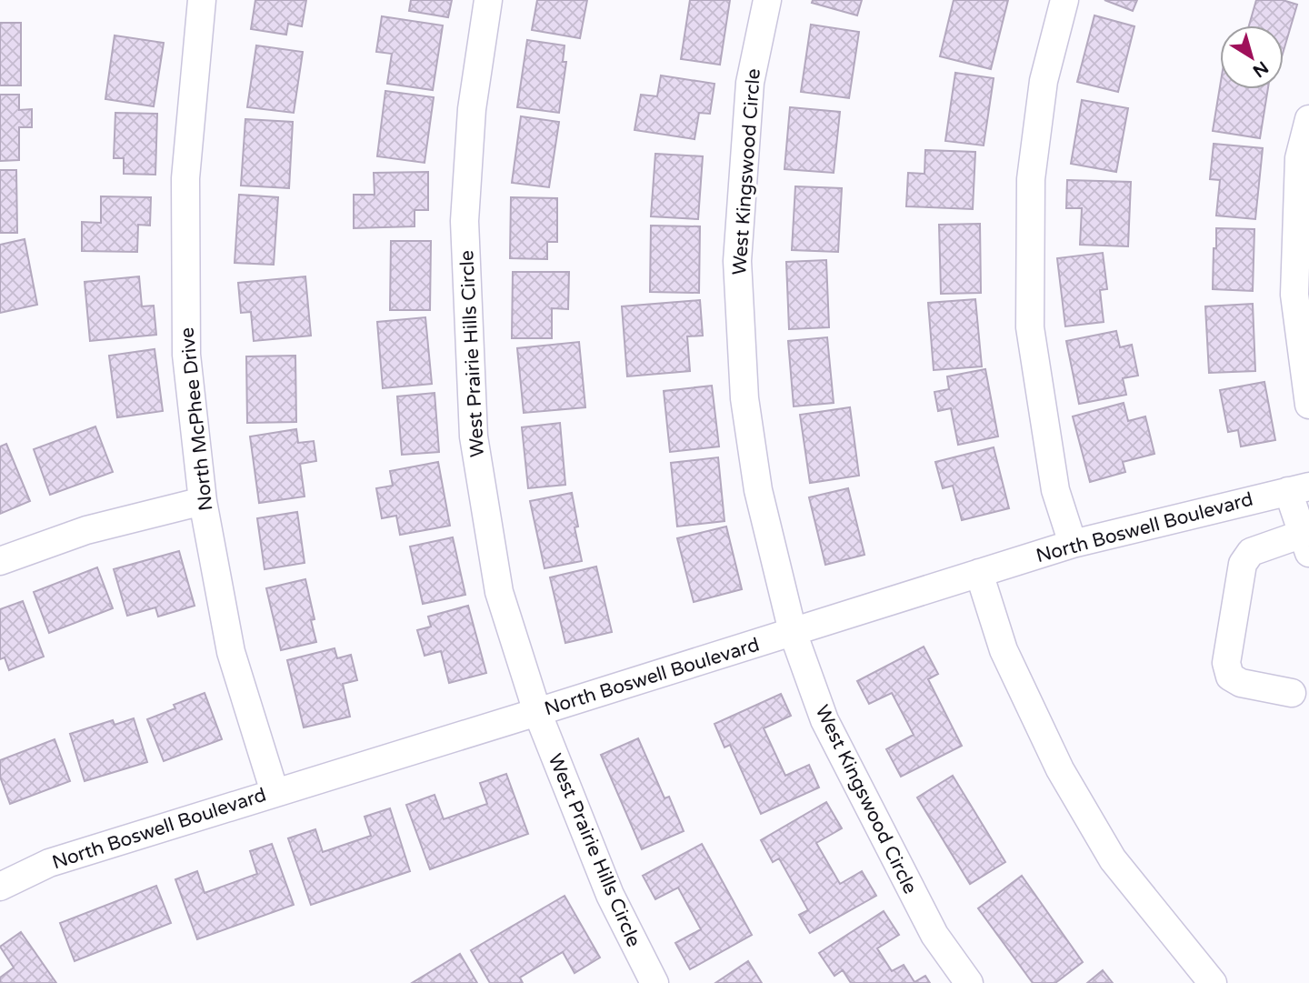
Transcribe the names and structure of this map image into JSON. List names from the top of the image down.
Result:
{
  "streets": {
    "street": [
      "West Kingswood Circle",
      "West Prairie Hills Circle",
      "North McPhee Drive",
      "North Boswell Boulevard"
    ]
  },
  "crossings": [
    ["West Kingswood Circle", "North Boswell Boulevard"],
    ["West Prairie Hills Circle", "North Boswell Boulevard"],
    ["North McPhee Drive", "North Boswell Boulevard"]
  ],
  "north": "bottom right"
}
